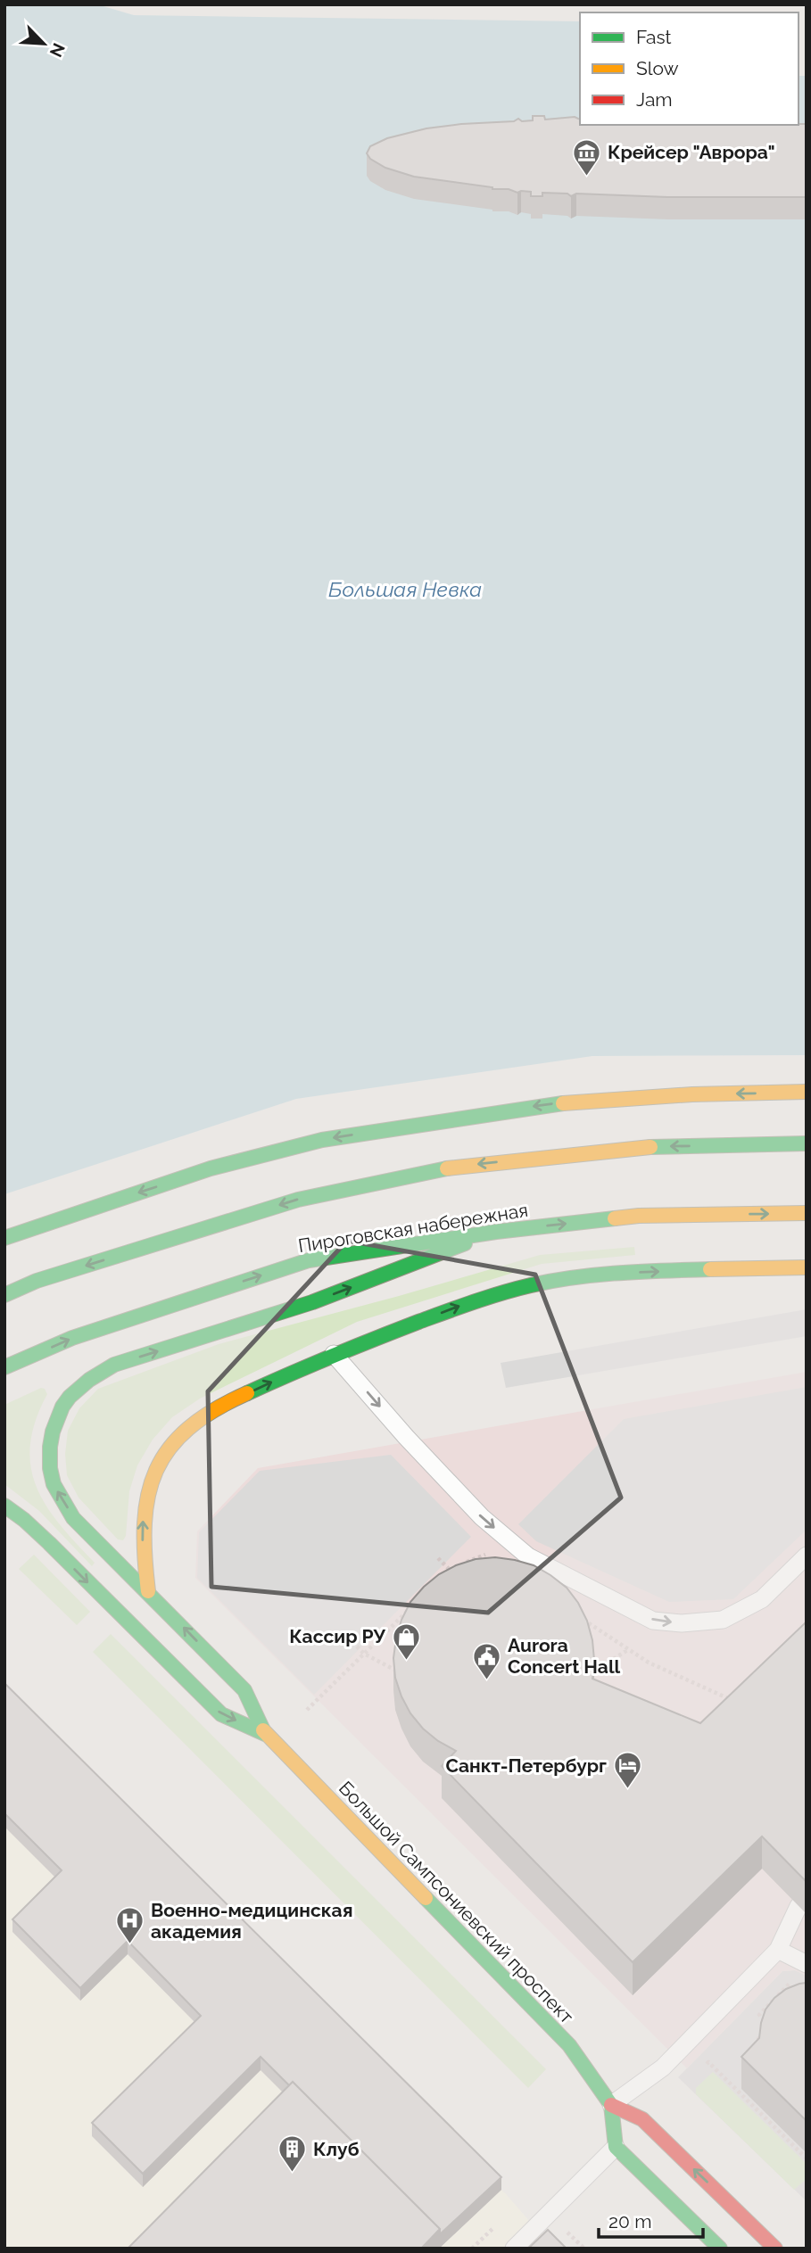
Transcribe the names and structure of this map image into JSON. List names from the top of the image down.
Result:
{
  "streets": {
    "street": ["Пироговская набережная", "Большой Сампсониевский проспект"]
  },
  "water": ["Большая Невка"],
  "places": {
    "museum": ["Крейсер \"Аврора\""],
    "shop": ["Кассир РУ"],
    "public building": ["Aurora Concert Hall"],
    "hotel": ["Санкт-Петербург"],
    "hospital": ["Военно-медицинская академия"],
    "building": ["Клуб"]
  },
  "legend": ["Fast", "Slow", "Jam"],
  "scale_bar": "20 m",
  "north": "bottom right"
}
